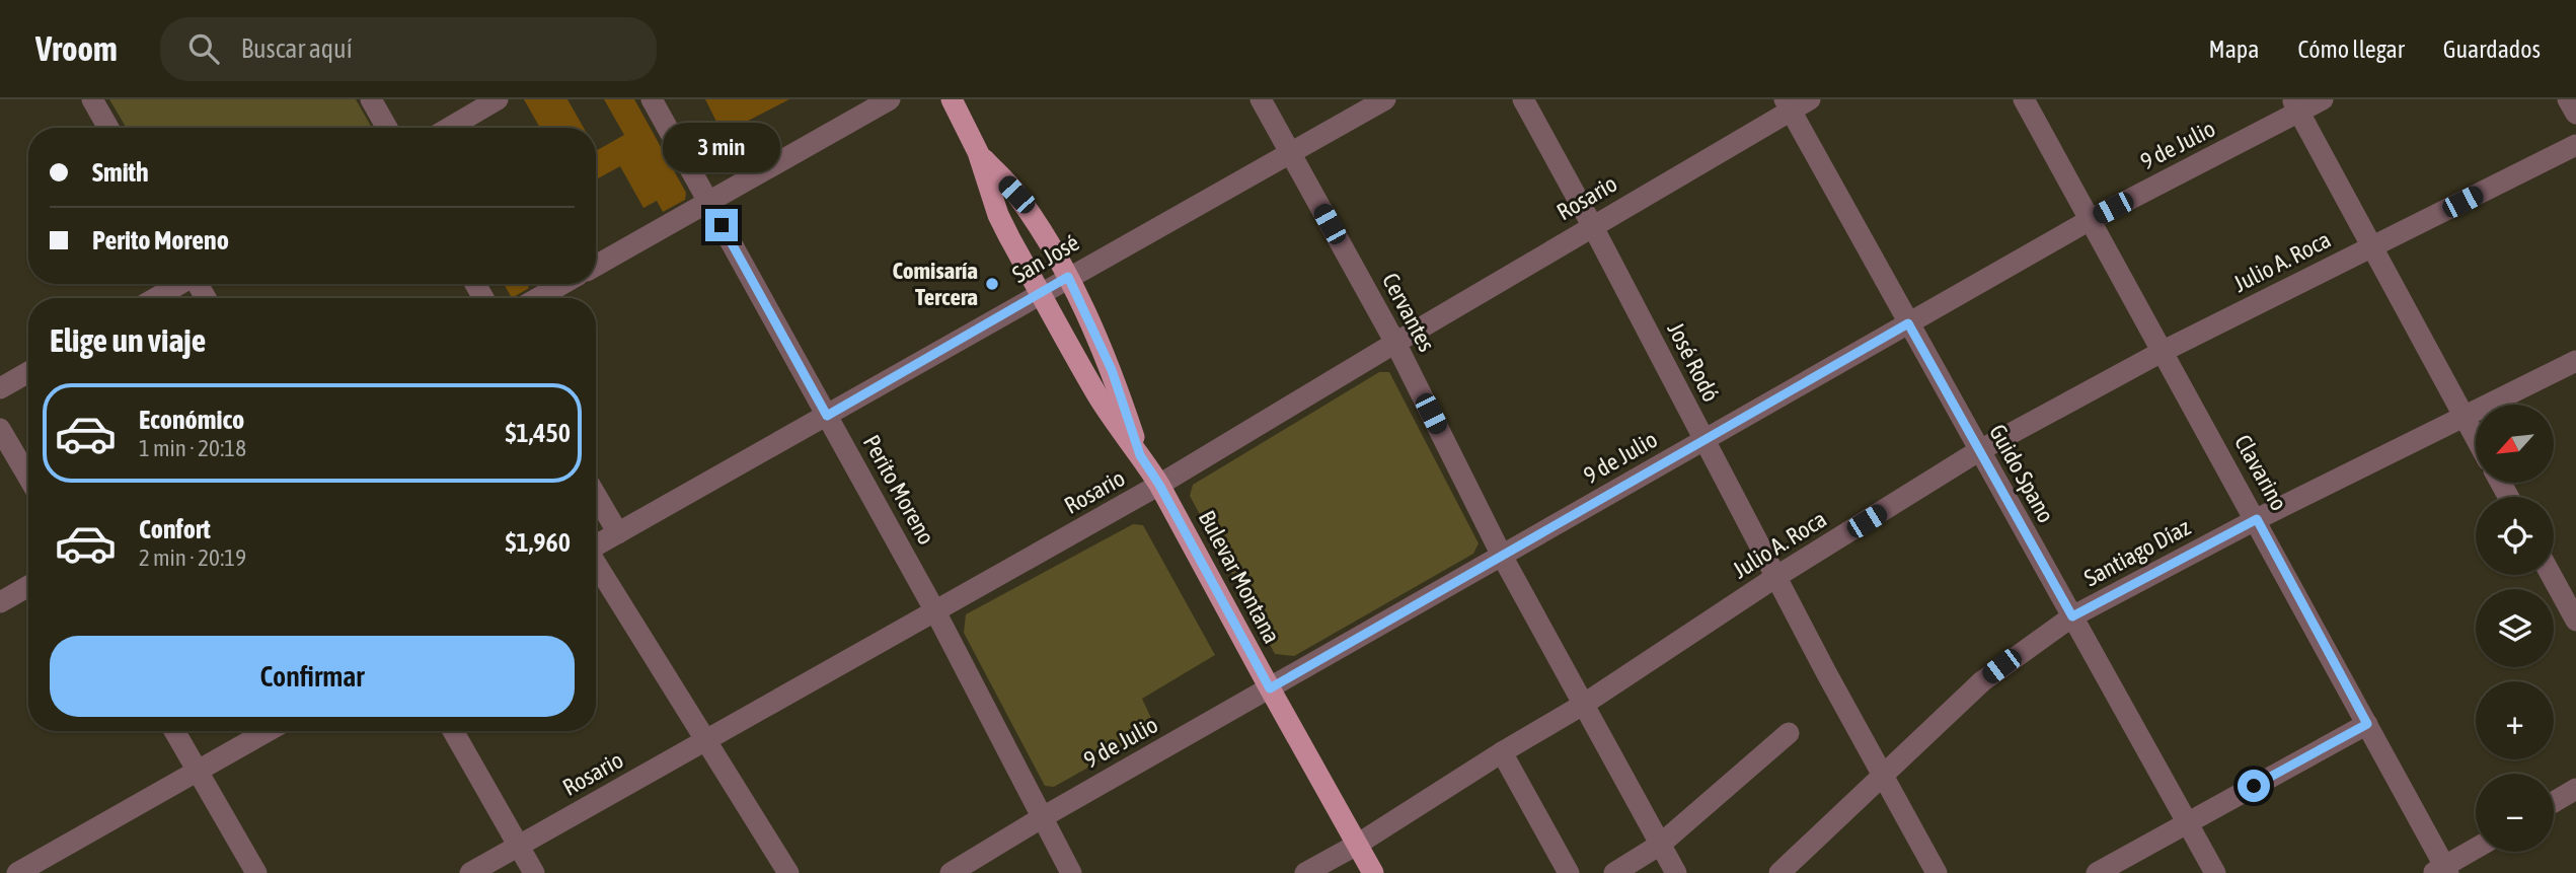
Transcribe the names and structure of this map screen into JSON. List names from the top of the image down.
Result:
{
  "streets": {
    "main road": ["Bulevar Montana"],
    "street": [
      "9 de Julio",
      "Rosario",
      "San José",
      "Julio A. Roca",
      "Cervantes",
      "José Rodó",
      "Clavarino",
      "Guido Spano",
      "Perito Moreno",
      "Santiago Díaz"
    ]
  },
  "crossings": [
    ["9 de Julio", "Cervantes"],
    ["9 de Julio", "José Rodó"],
    ["9 de Julio", "Clavarino"],
    ["9 de Julio", "Guido Spano"],
    ["9 de Julio", "Perito Moreno"],
    ["9 de Julio", "Bulevar Montana"],
    ["Rosario", "Cervantes"],
    ["Rosario", "José Rodó"],
    ["Rosario", "Guido Spano"],
    ["Rosario", "Perito Moreno"],
    ["Rosario", "Bulevar Montana"],
    ["San José", "Cervantes"],
    ["San José", "Perito Moreno"],
    ["San José", "Bulevar Montana"],
    ["Julio A. Roca", "Cervantes"],
    ["Julio A. Roca", "José Rodó"],
    ["Julio A. Roca", "Clavarino"],
    ["Julio A. Roca", "Guido Spano"],
    ["Julio A. Roca", "Bulevar Montana"],
    ["José Rodó", "Santiago Díaz"],
    ["Clavarino", "Santiago Díaz"],
    ["Guido Spano", "Santiago Díaz"]
  ],
  "places": ["Comisaría Tercera"],
  "north": "bottom left",
  "page": {
    "header": "Vroom",
    "search": "Buscar aquí",
    "nav": ["Mapa", "Cómo llegar", "Guardados"],
    "bubble": "3 min",
    "banner": ["Smith", "Perito Moreno"],
    "heading": "Elige un viaje",
    "list": [
      {
        "name": "Económico",
        "note": "1 min · 20:18",
        "value": "$1,450"
      },
      {
        "name": "Confort",
        "note": "2 min · 20:19",
        "value": "$1,960"
      }
    ],
    "map_buttons": ["+", "−"],
    "buttons": "Confirmar"
  }
}
